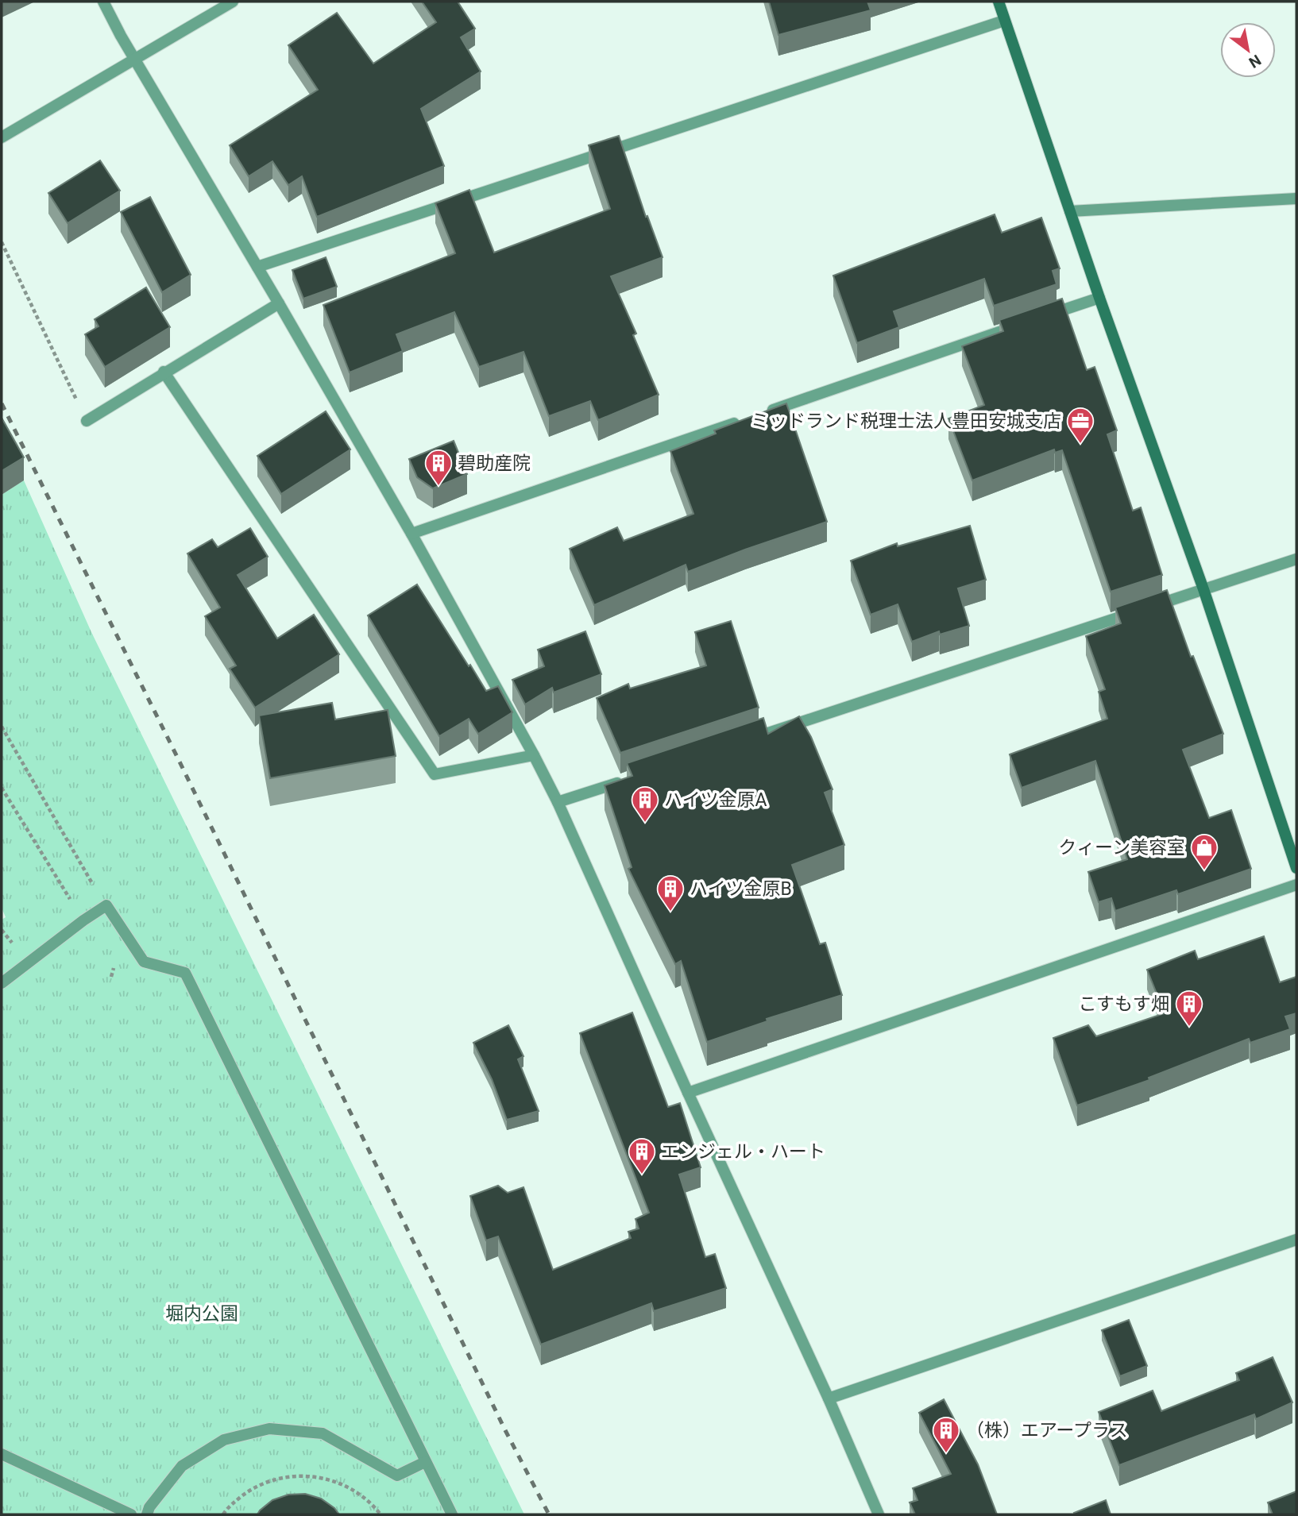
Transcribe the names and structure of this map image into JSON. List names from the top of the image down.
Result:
{
  "parks": ["堀内公園"],
  "places": {
    "office": ["ミッドランド税理士法人豊田安城支店"],
    "building": [
      "碧助産院",
      "ハイツ金原A",
      "ハイツ金原B",
      "こすもす畑",
      "エンジェル・ハート",
      "（株）エアープラス"
    ],
    "shop": ["クィーン美容室"]
  },
  "north": "bottom right"
}
